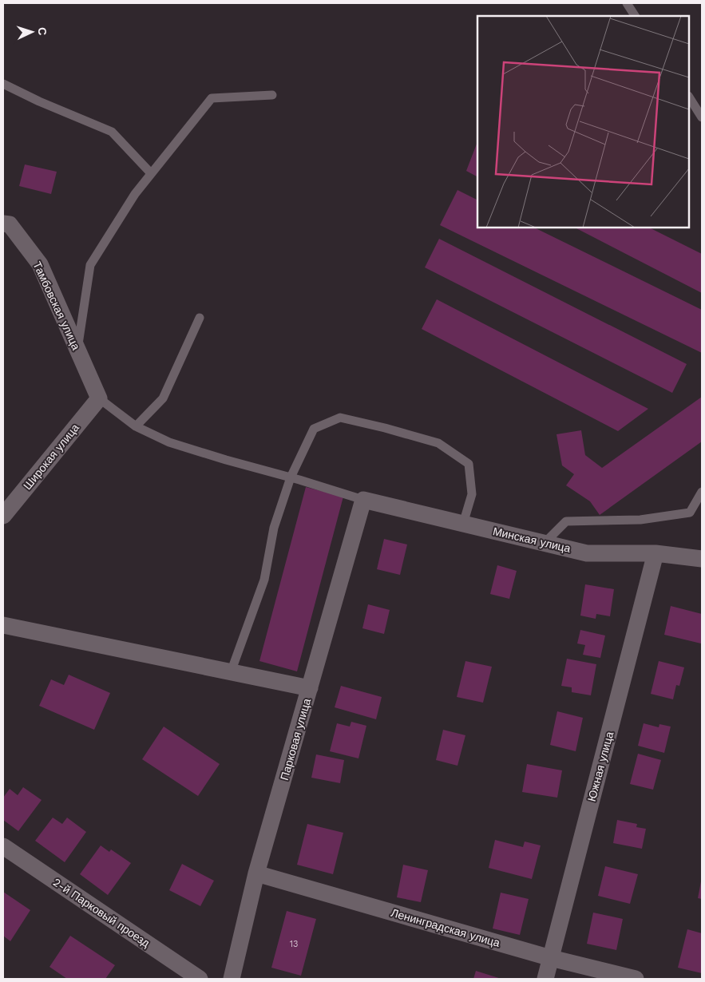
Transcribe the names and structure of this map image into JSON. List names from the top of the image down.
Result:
{
  "streets": {
    "street": [
      "Тамбовская улица",
      "Широкая улица",
      "Минская улица",
      "Парковая улица",
      "Южная улица",
      "2-й Парковый проезд",
      "Ленинградская улица"
    ]
  },
  "crossings": [
    ["Тамбовская улица", "Широкая улица"],
    ["Минская улица", "Парковая улица"],
    ["Минская улица", "Южная улица"],
    ["Парковая улица", "Ленинградская улица"],
    ["Южная улица", "Ленинградская улица"]
  ],
  "house_numbers": ["13"],
  "north": "right"
}
